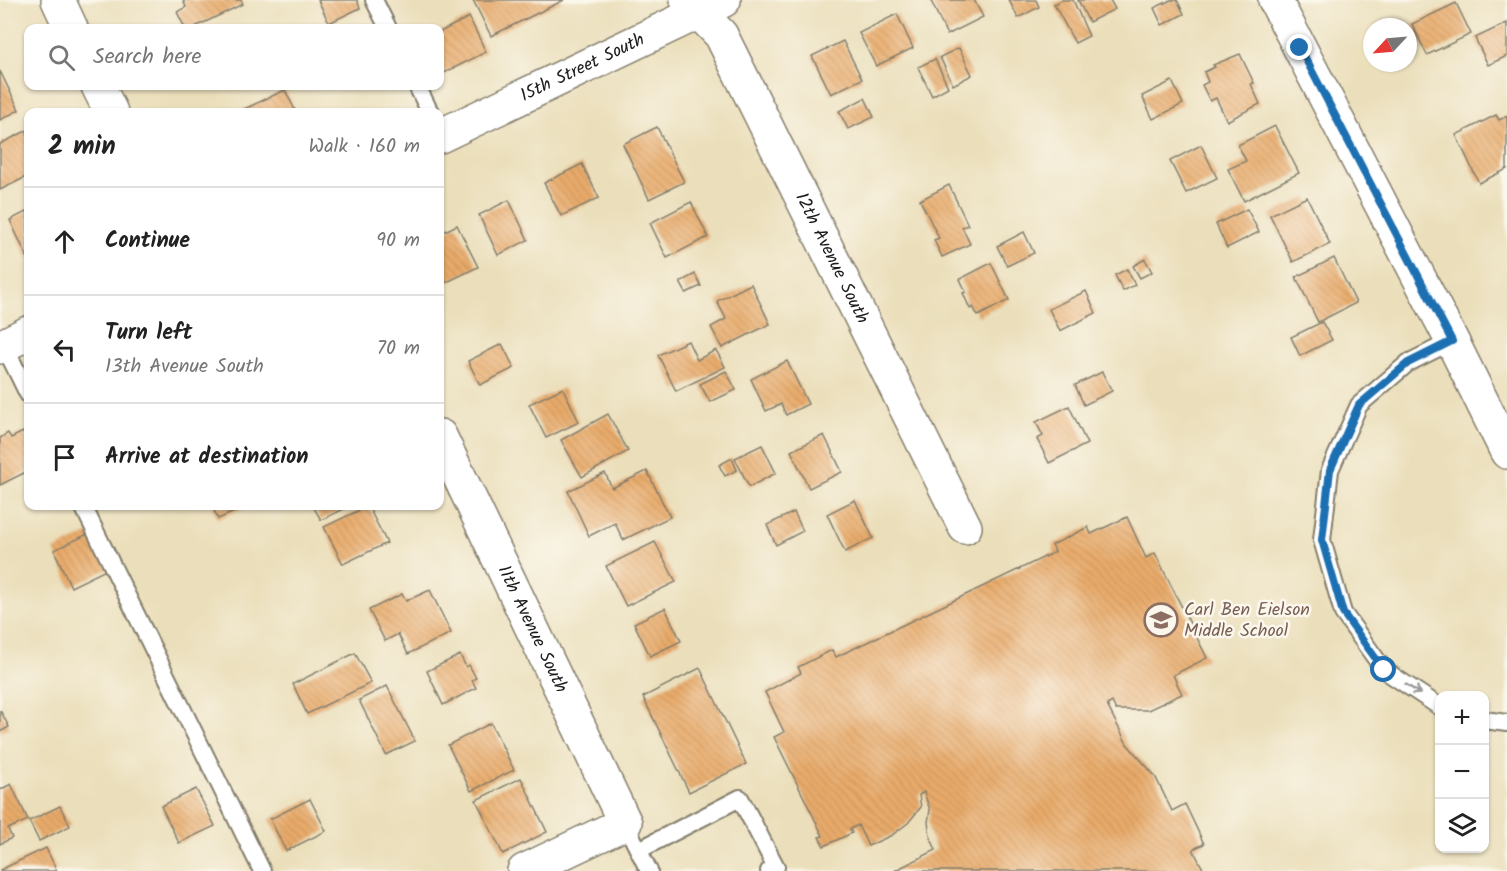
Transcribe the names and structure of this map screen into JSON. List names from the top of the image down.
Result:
{
  "streets": {
    "street": ["15th Street South", "12th Avenue South", "11th Avenue South"]
  },
  "crossings": [
    ["15th Street South", "12th Avenue South"]
  ],
  "places": {
    "school or university": ["Carl Ben Eielson Middle School"]
  },
  "north": "bottom left",
  "page": {
    "search": "Search here",
    "heading": ["2 min", "Walk · 160 m"],
    "list": [
      ["Continue", "90 m"],
      ["Turn left", "13th Avenue South", "70 m"],
      "Arrive at destination"
    ],
    "map_buttons": ["+", "−"]
  }
}
